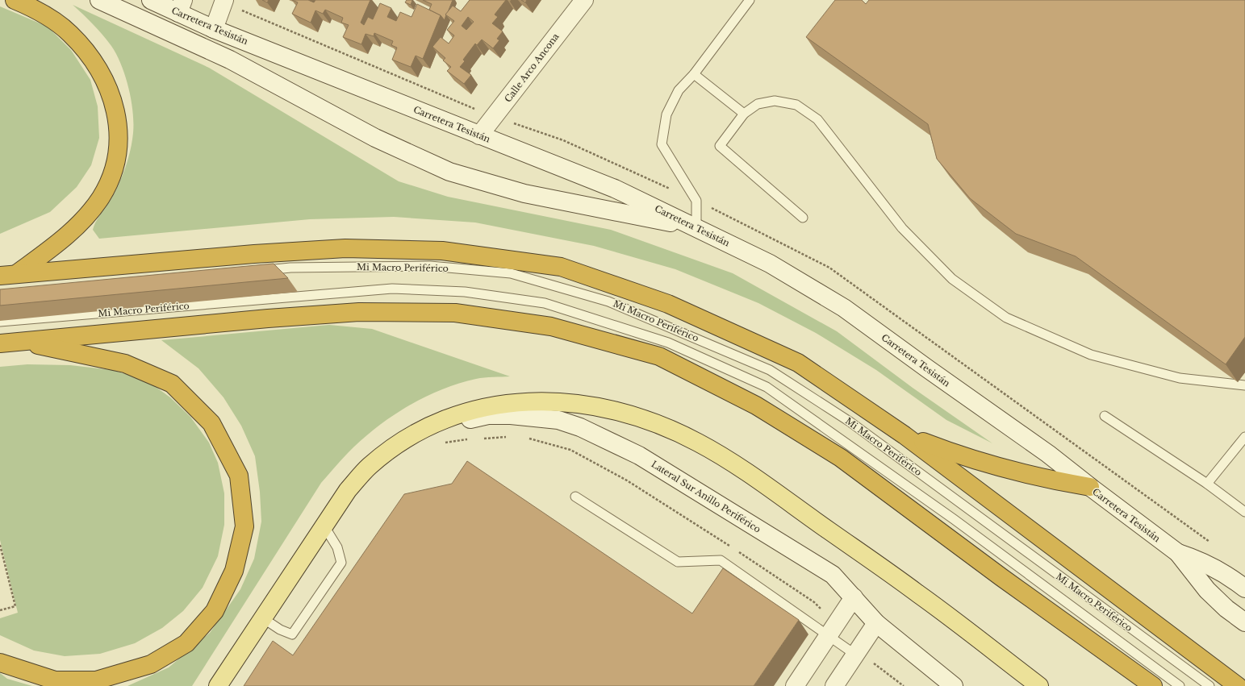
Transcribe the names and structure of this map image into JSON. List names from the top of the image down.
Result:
{
  "streets": {
    "main road": ["Carretera Tesistán", "Calle Arco Ancona", "Lateral Sur Anillo Periférico"],
    "lane": ["Mi Macro Periférico"]
  },
  "crossings": [
    ["Carretera Tesistán", "Calle Arco Ancona"]
  ]
}
